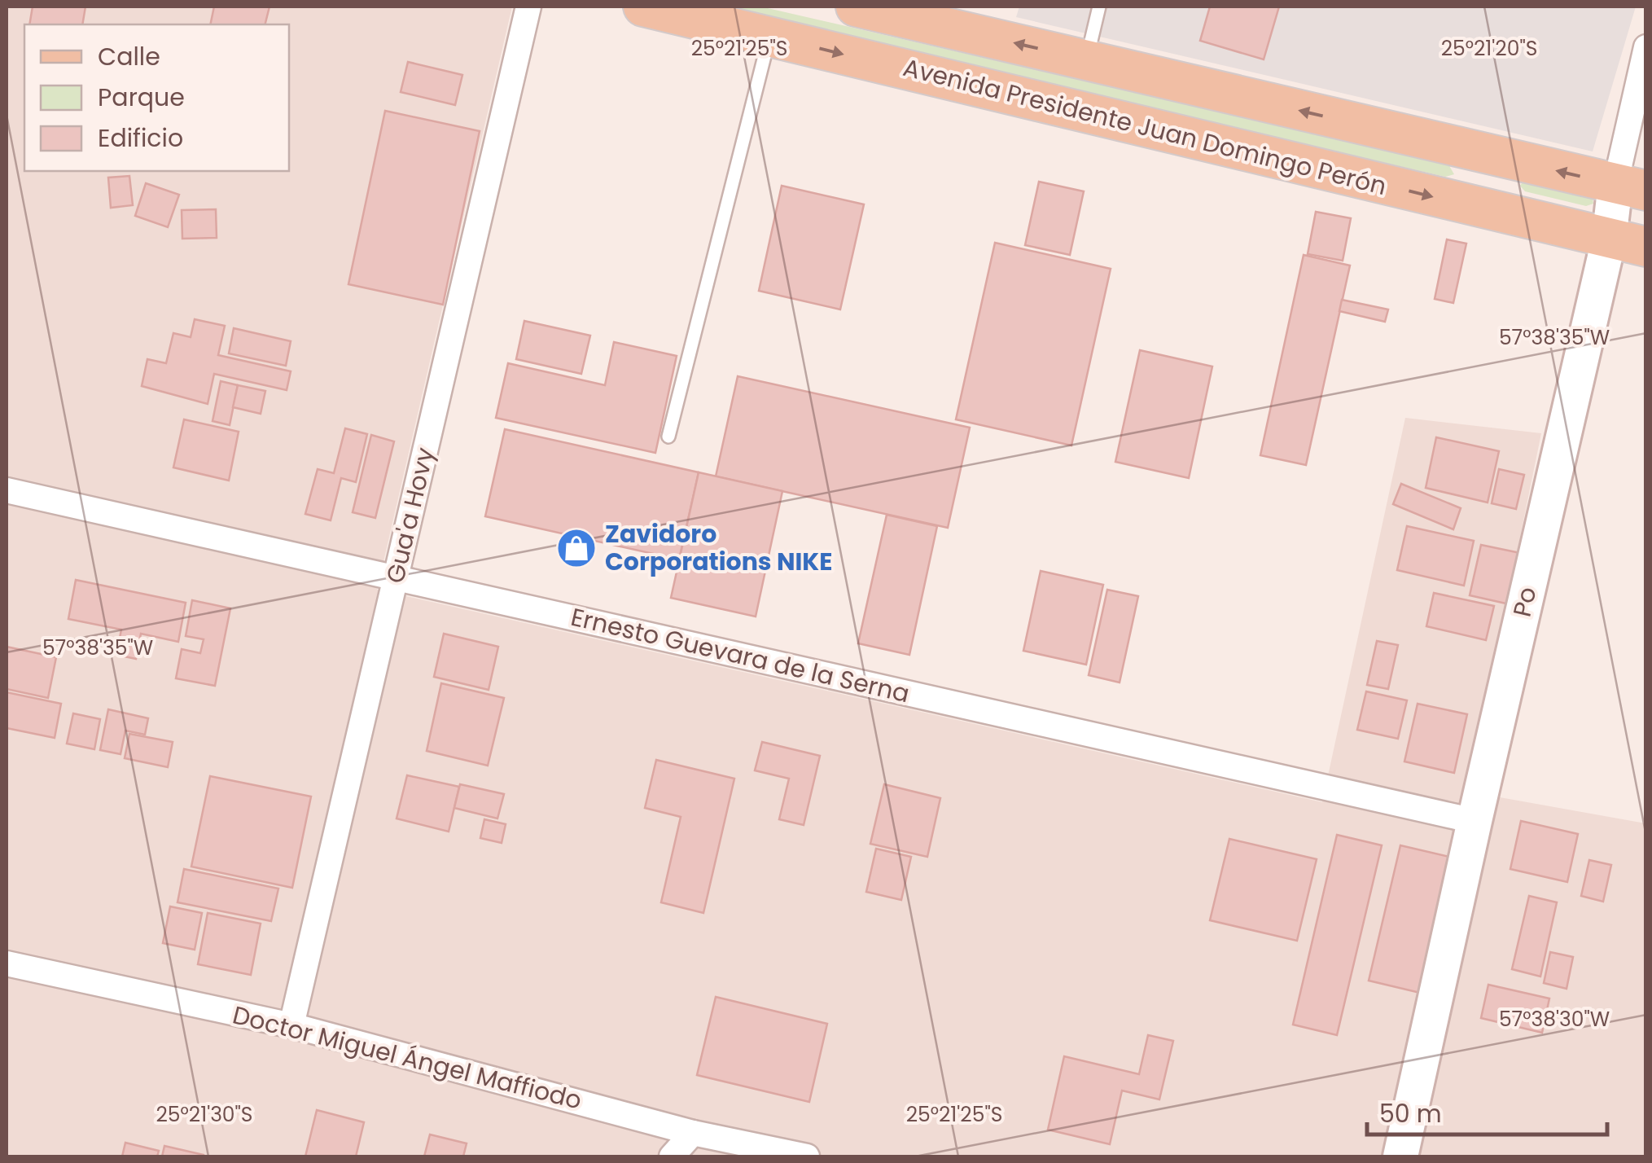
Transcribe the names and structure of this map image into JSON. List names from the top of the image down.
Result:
{
  "streets": {
    "main road": ["Avenida Presidente Juan Domingo Perón"],
    "street": [
      "Gua'a Hovy",
      "Po",
      "Ernesto Guevara de la Serna",
      "Doctor Miguel Ángel Maffiodo"
    ]
  },
  "crossings": [
    ["Avenida Presidente Juan Domingo Perón", "Po"],
    ["Gua'a Hovy", "Ernesto Guevara de la Serna"],
    ["Gua'a Hovy", "Doctor Miguel Ángel Maffiodo"],
    ["Po", "Ernesto Guevara de la Serna"]
  ],
  "places": {
    "shop": ["Zavidoro Corporations NIKE"]
  },
  "legend": ["Calle", "Parque", "Edificio"],
  "scale_bar": "50 m",
  "coordinates": [
    "25°21'25\"S",
    "25°21'20\"S",
    "57°38'35\"W",
    "57°38'30\"W",
    "25°21'30\"S"
  ]
}
